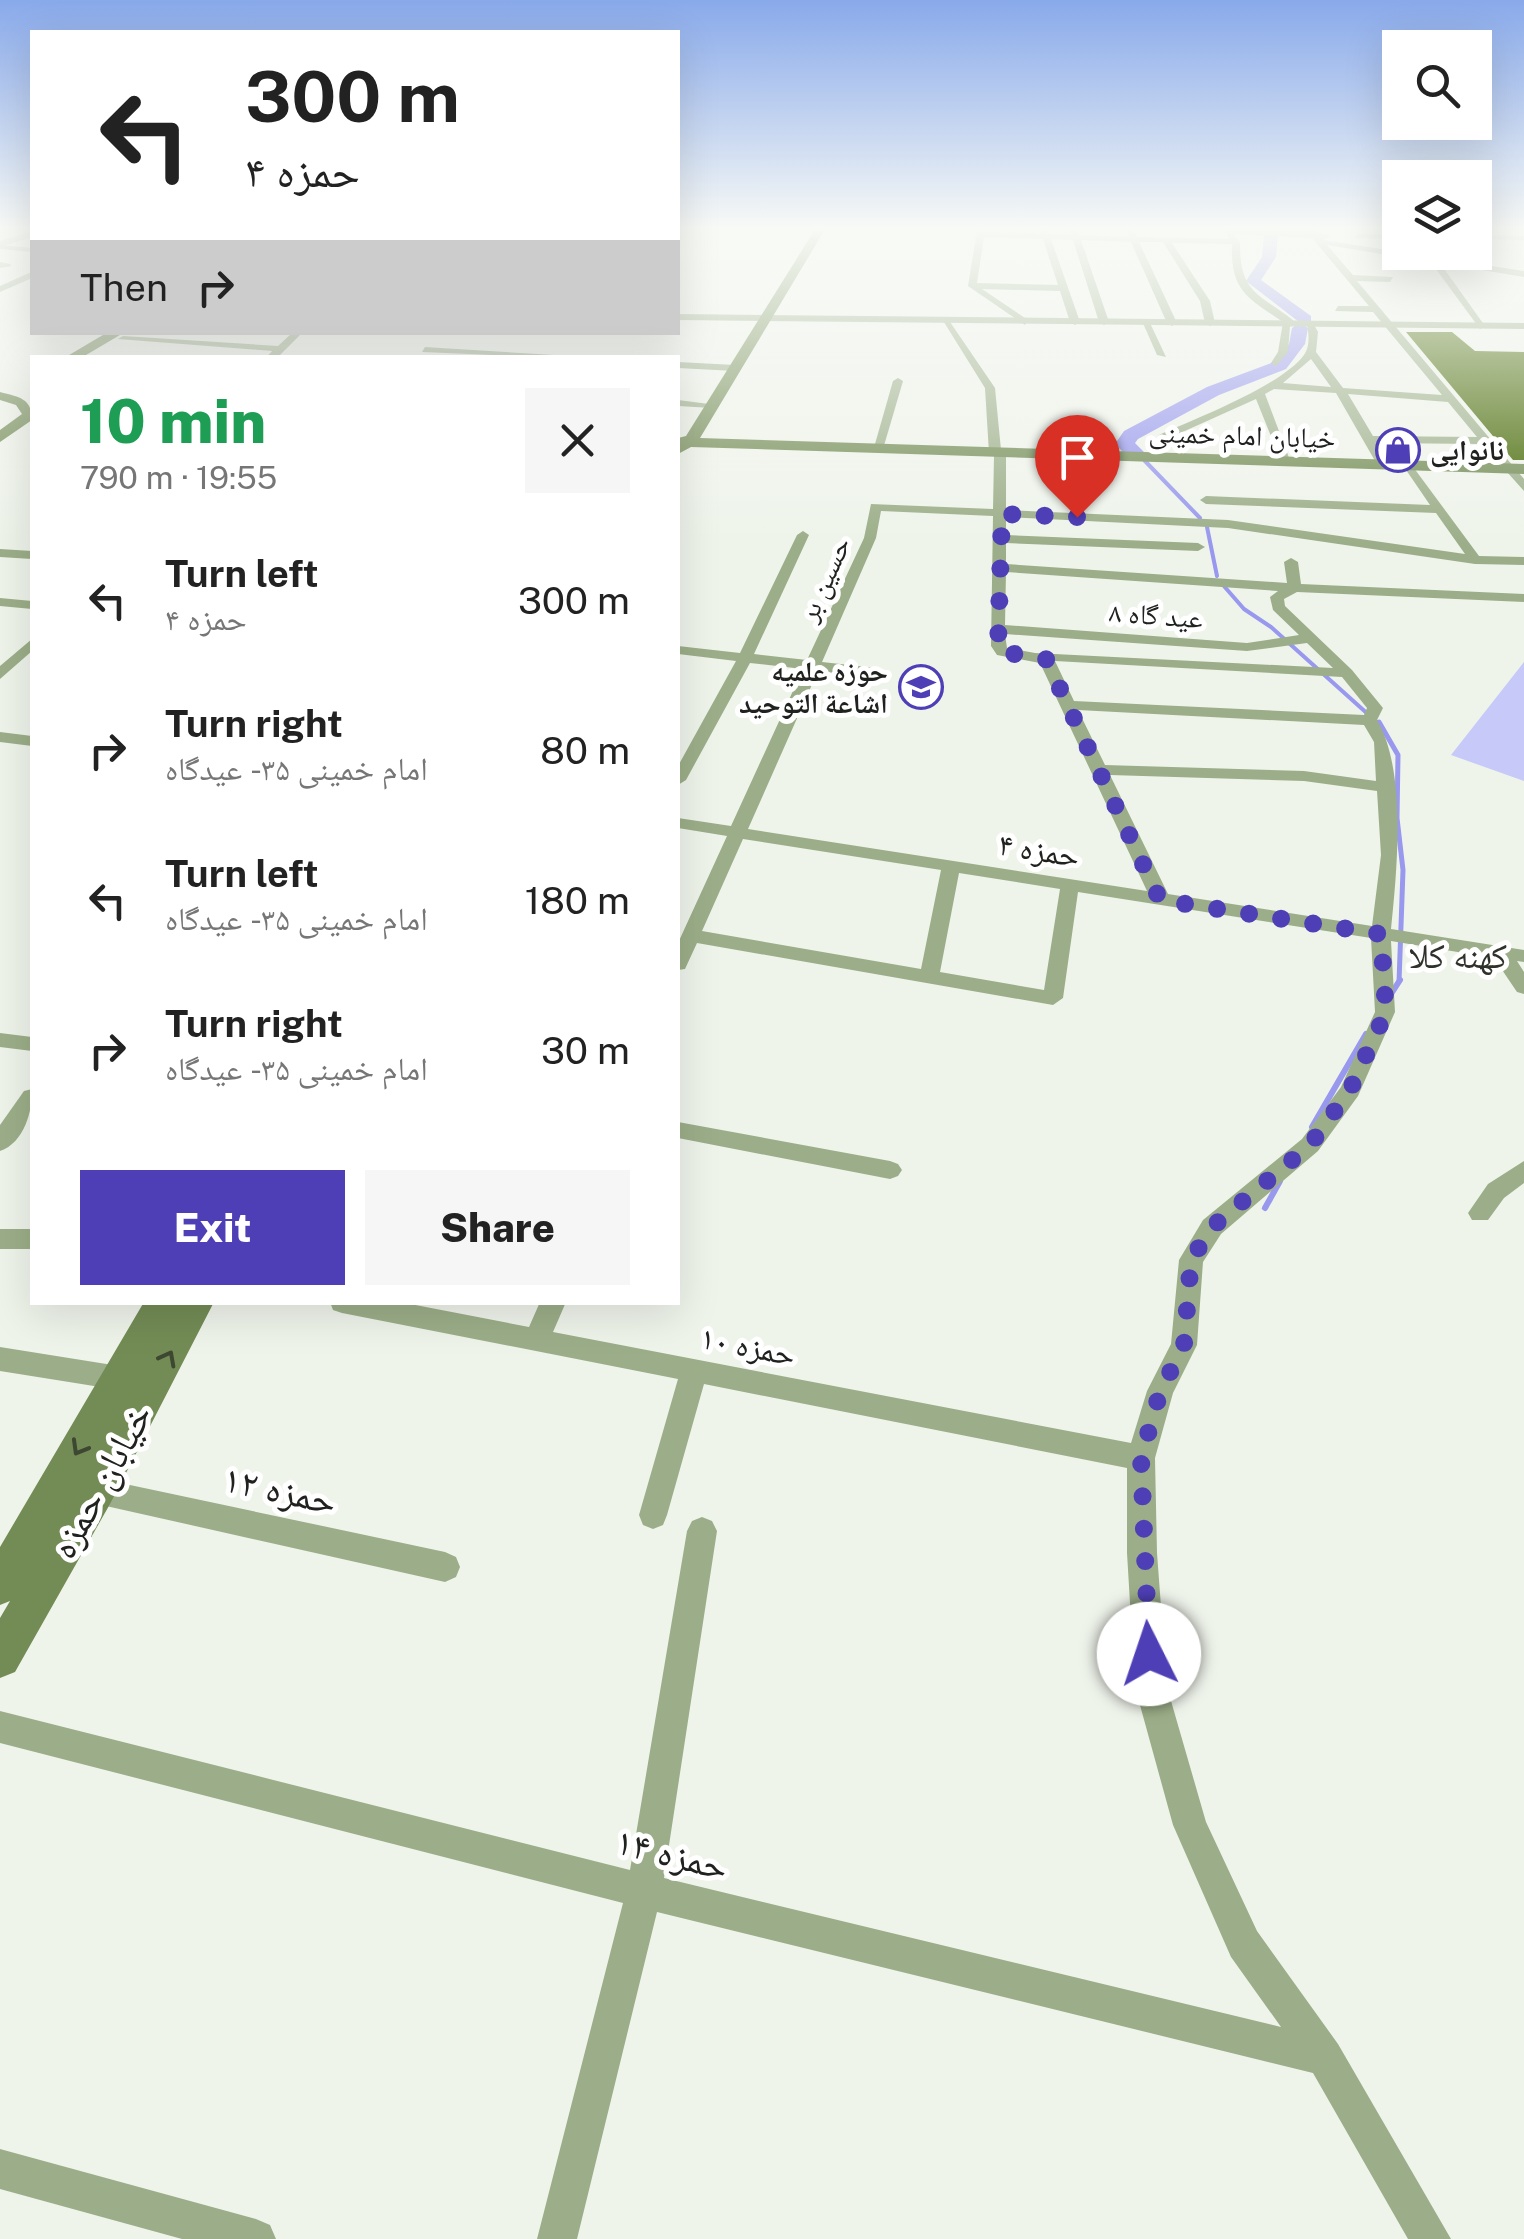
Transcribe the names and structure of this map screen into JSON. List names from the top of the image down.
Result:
{
  "streets": {
    "main road": ["خیابان امام خمینی", "خیابان حمزه"],
    "street": [
      "حسین بر",
      "عید گاه ۸",
      "حمزه ۴",
      "حمزه ۱۰",
      "حمزه ۱۲",
      "حمزه ۱۴"
    ]
  },
  "crossings": [
    ["حسین بر", "حمزه ۴"],
    ["خیابان حمزه", "حمزه ۱۲"]
  ],
  "districts": ["کهنه کلا"],
  "places": {
    "shop": ["نانوایی"],
    "school or university": ["حوزه علمیه اشاعة التوحید"]
  },
  "page": {
    "turn": ["300 m", "حمزه ۴"],
    "then": "Then",
    "heading": ["10 min", "790 m · 19:55"],
    "list": [
      {
        "name": "Turn left",
        "note": "حمزه ۴",
        "value": "300 m"
      },
      {
        "name": "Turn right",
        "note": "امام خمینی ۳۵ - عیدگاه",
        "value": "80 m"
      },
      {
        "name": "Turn left",
        "note": "امام خمینی ۳۵ - عیدگاه",
        "value": "180 m"
      },
      {
        "name": "Turn right",
        "note": "امام خمینی ۳۵ - عیدگاه",
        "value": "30 m"
      }
    ],
    "buttons": ["Exit", "Share"]
  }
}
